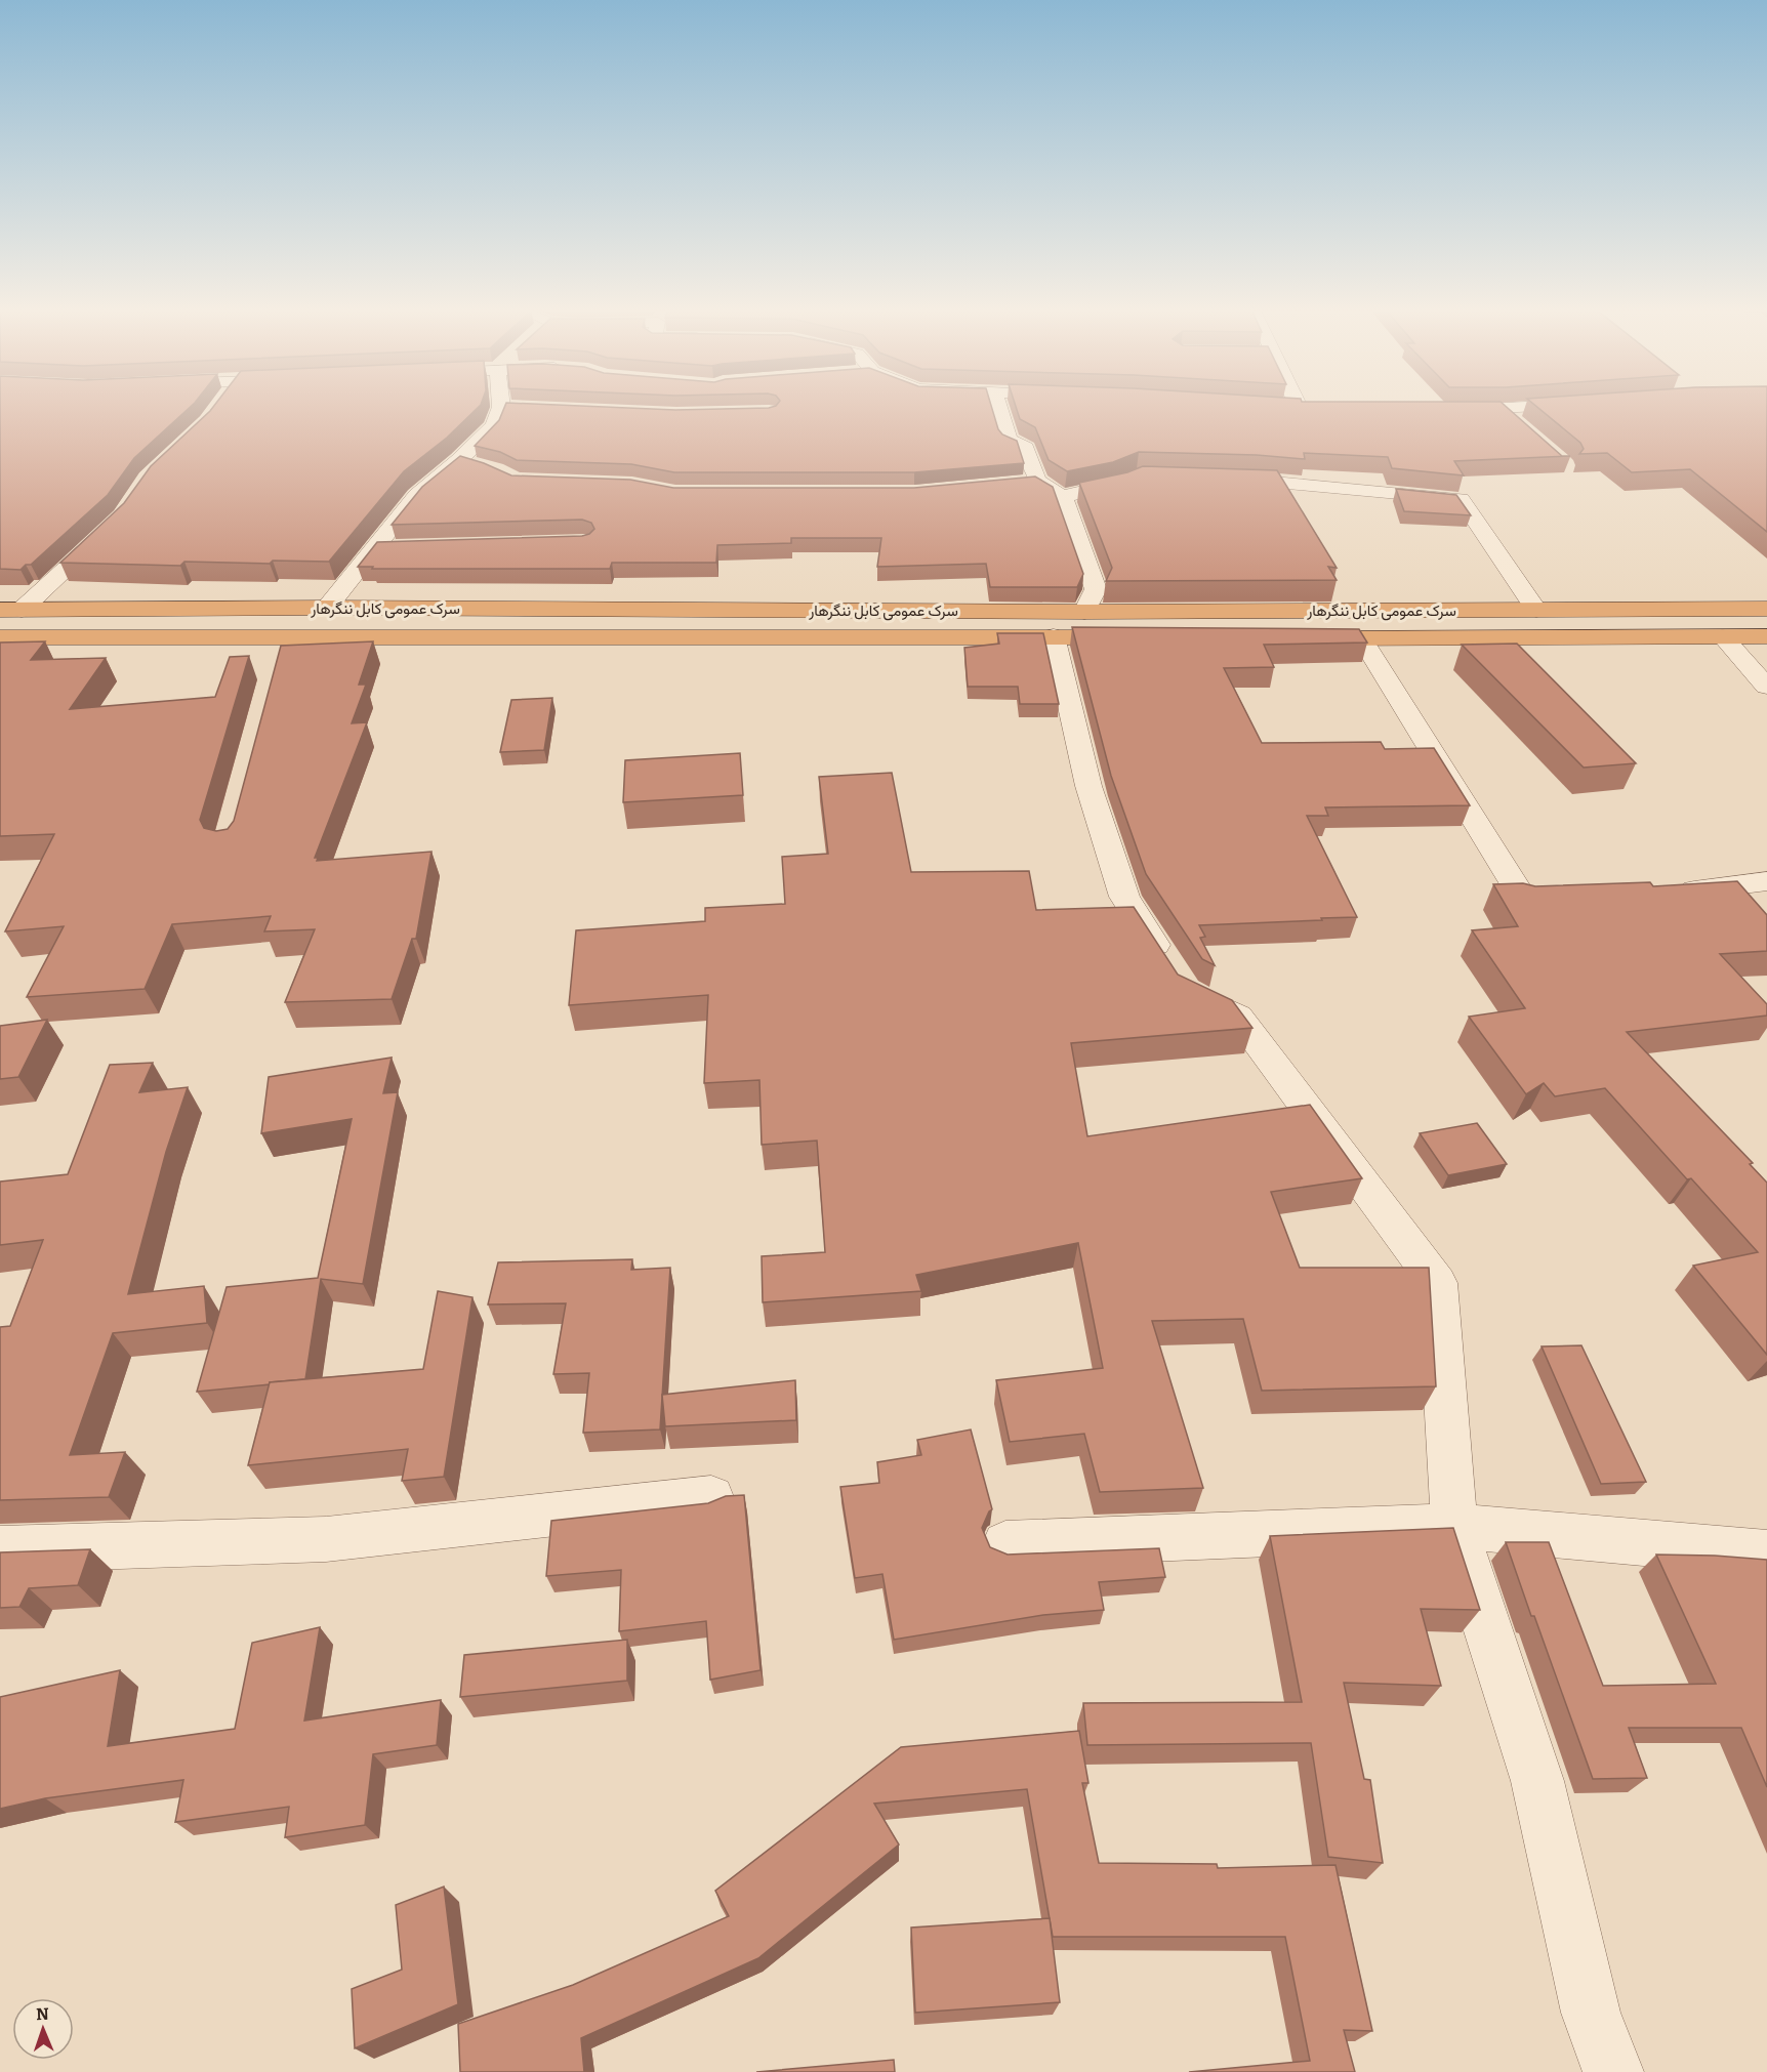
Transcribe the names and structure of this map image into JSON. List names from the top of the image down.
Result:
{
  "streets": {
    "highway": ["سرک عمومی کابل ننگرهار"]
  },
  "north": "top"
}
